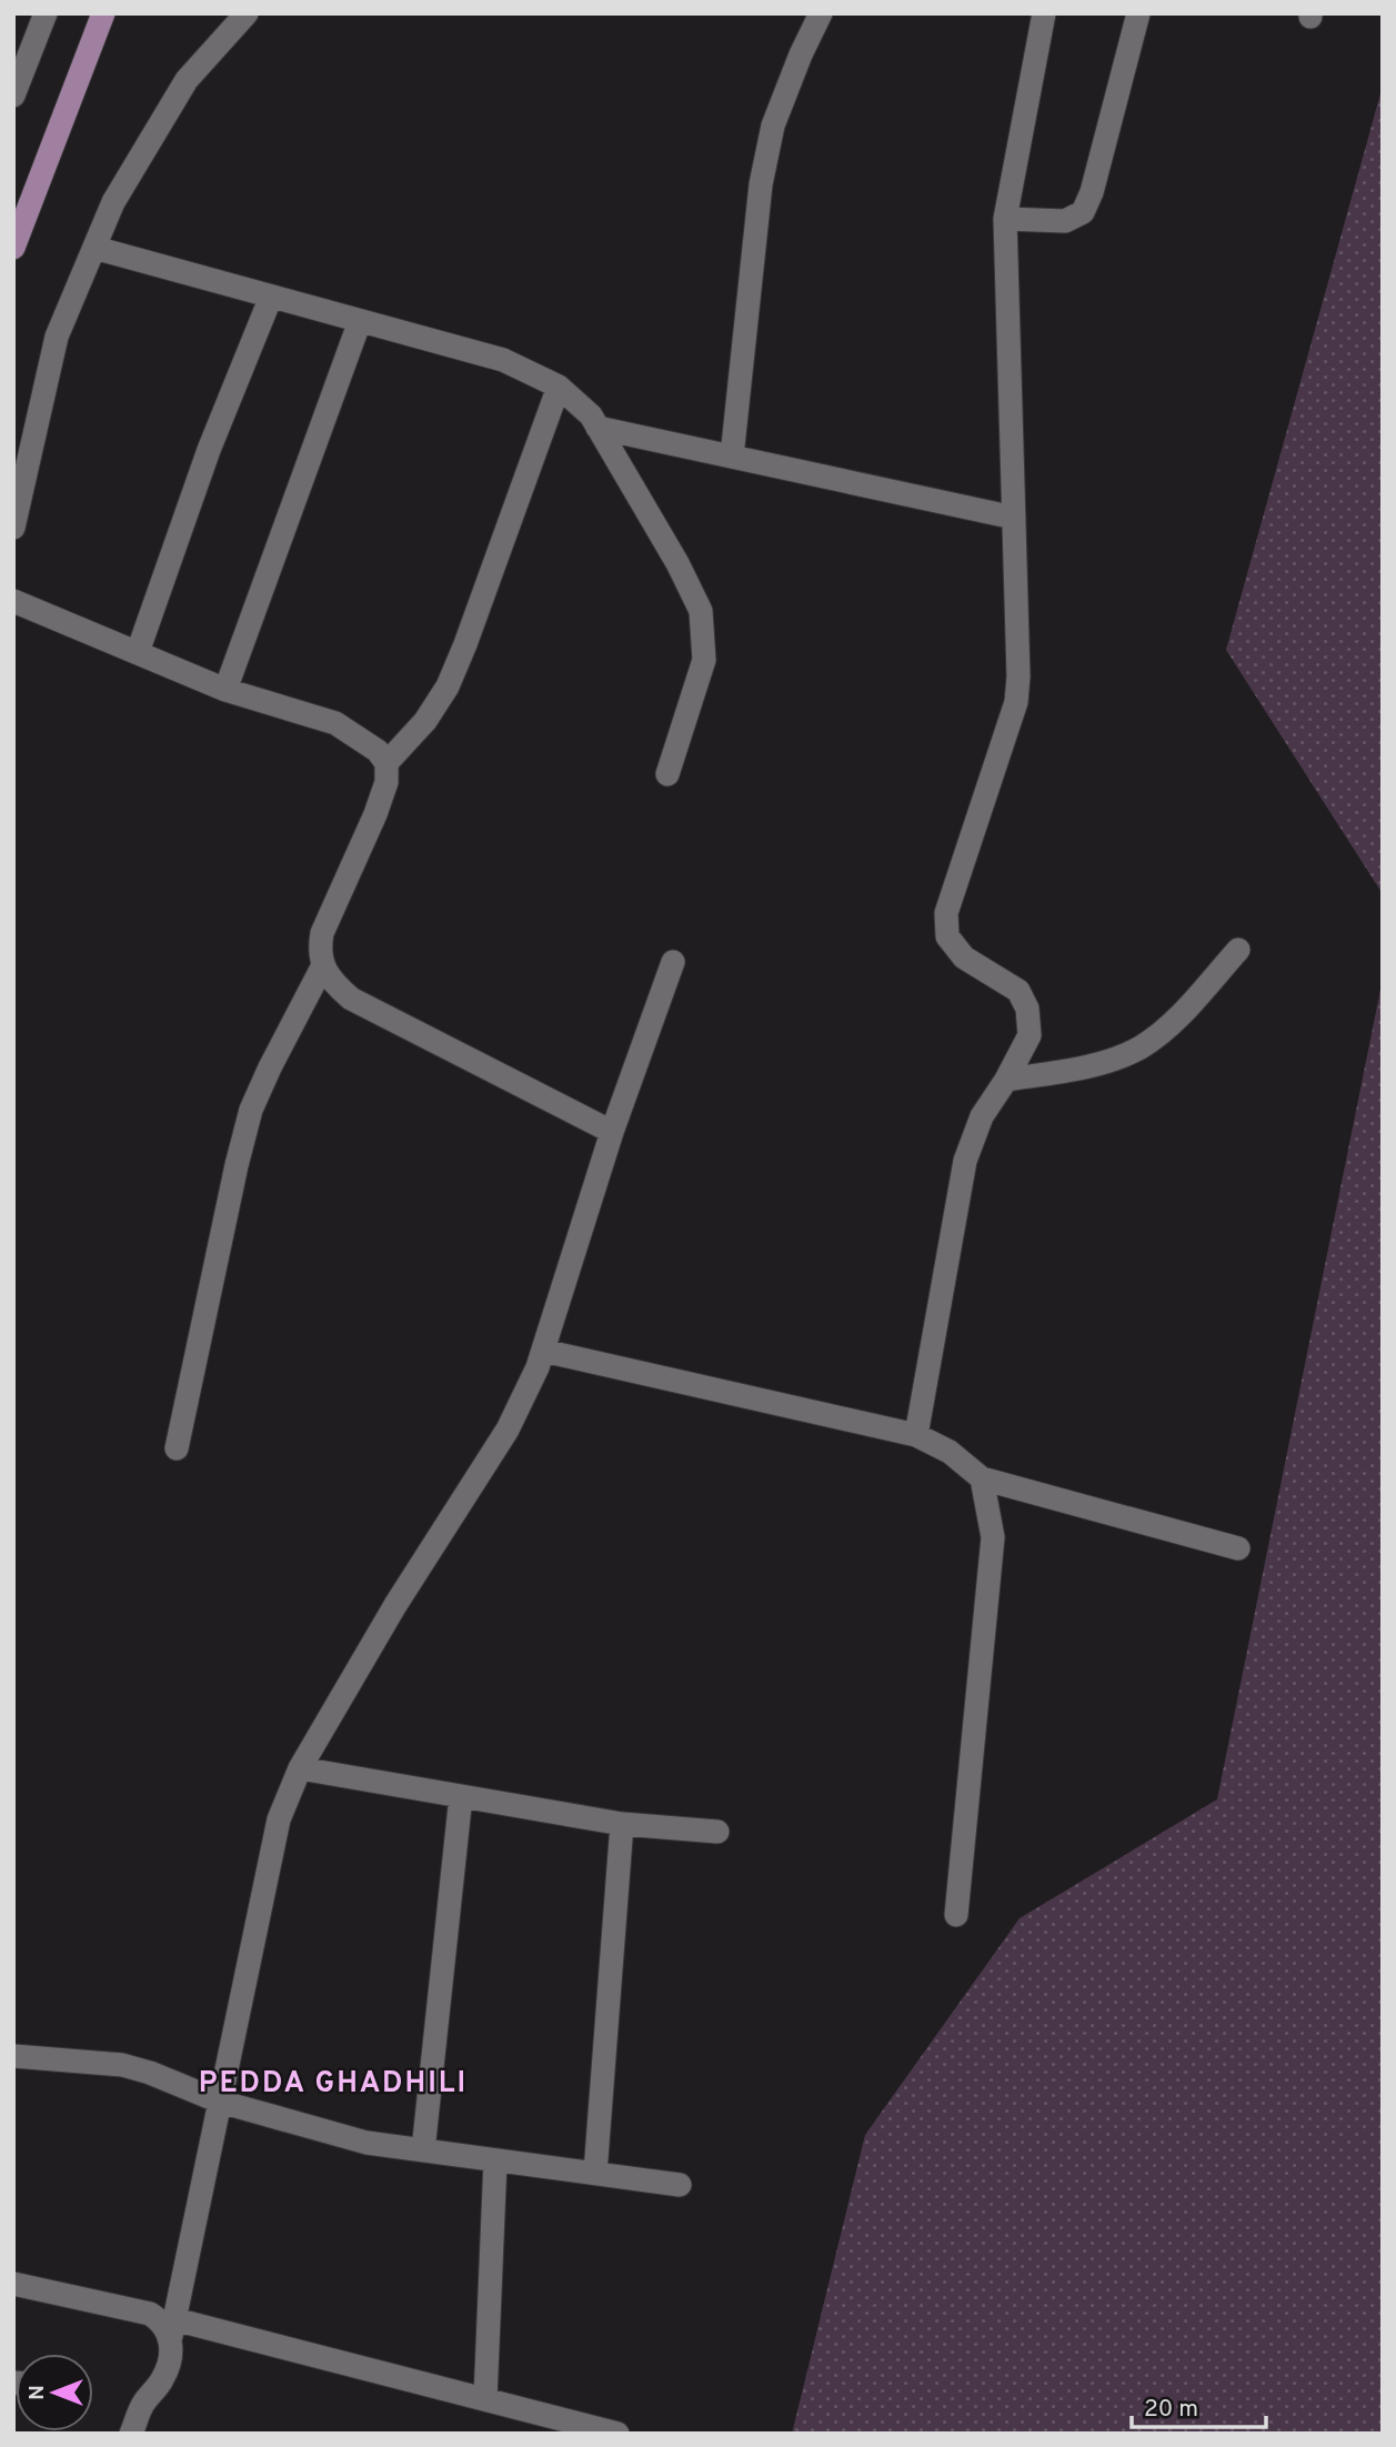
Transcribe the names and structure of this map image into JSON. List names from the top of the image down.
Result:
{
  "districts": ["PEDDA GHADHILI"],
  "scale_bar": "20 m",
  "north": "left"
}
